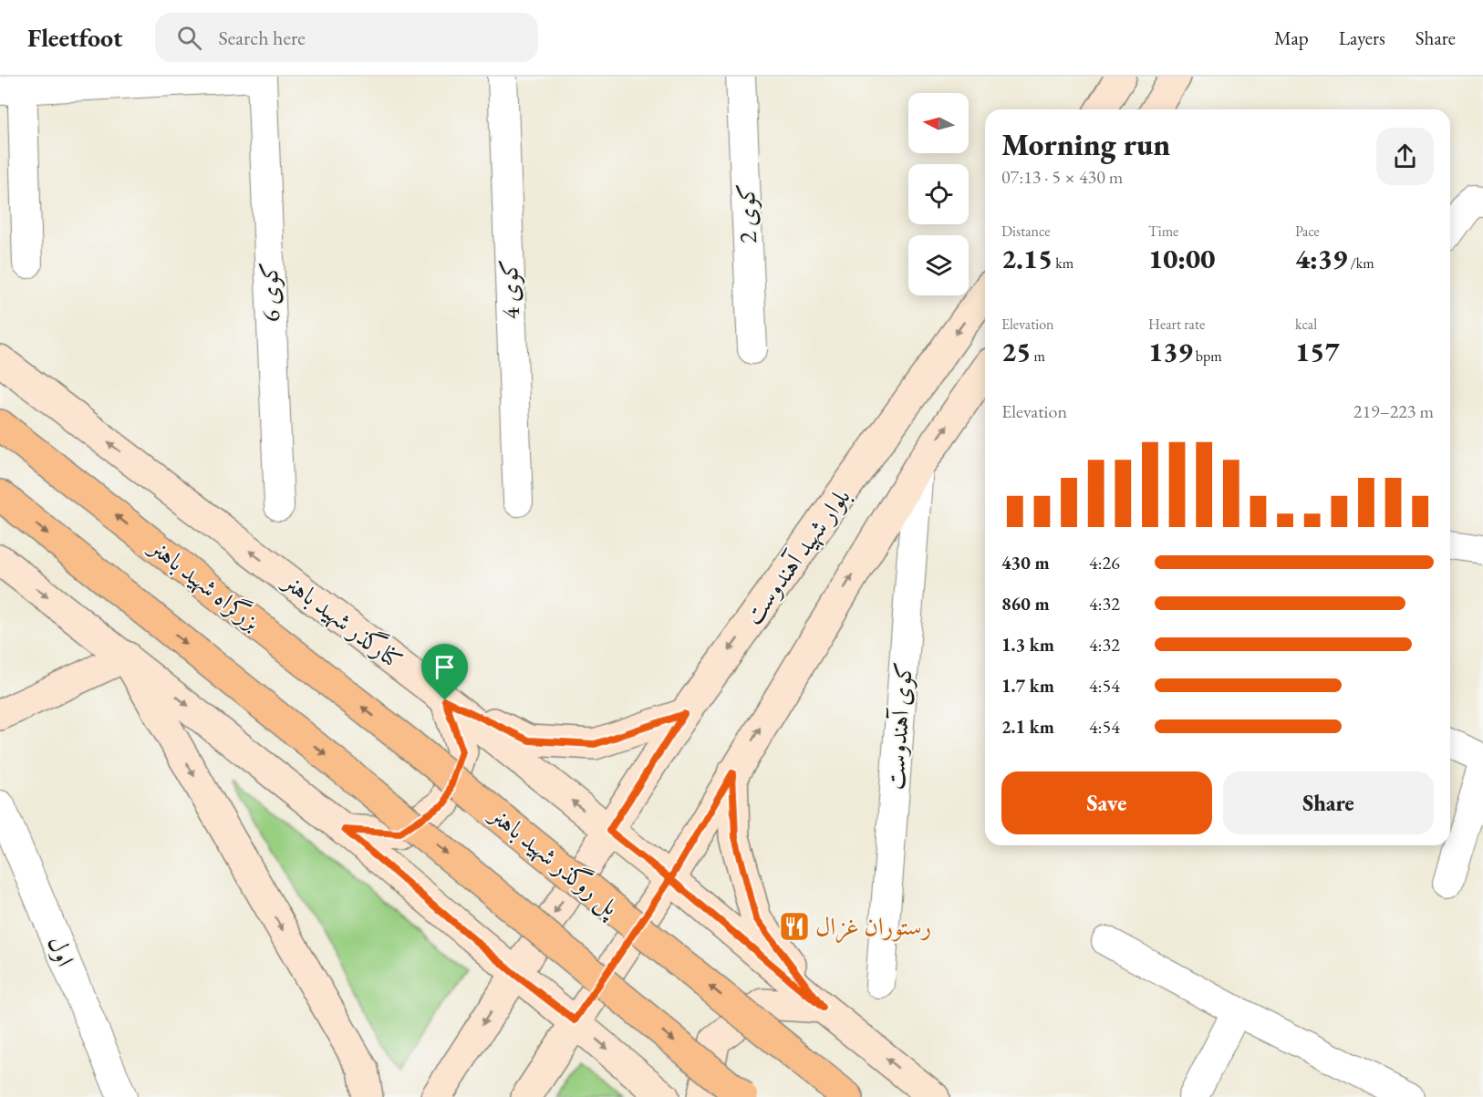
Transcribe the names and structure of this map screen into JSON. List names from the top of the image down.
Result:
{
  "streets": {
    "highway": ["بزرگراه شهید باهنر", "پل روگذر شهید باهنر"],
    "main road": ["بلوار شهید آهندوست", "کنارگذر شهید باهنر"],
    "street": [
      "کوی 2",
      "کوی 4",
      "کوی 6",
      "کوی آهندوست",
      "اول"
    ]
  },
  "crossings": [
    ["بلوار شهید آهندوست", "کنارگذر شهید باهنر"],
    ["بلوار شهید آهندوست", "کوی آهندوست"],
    ["بزرگراه شهید باهنر", "پل روگذر شهید باهنر"]
  ],
  "places": {
    "restaurant": ["رستوران غزال"]
  },
  "north": "left",
  "page": {
    "header": "Fleetfoot",
    "search": "Search here",
    "nav": ["Map", "Layers", "Share"],
    "heading": ["Morning run", "07:13 · 5 × 430 m"],
    "stats": [
      ["Distance", "2.15 km"],
      ["Time", "10:00"],
      ["Pace", "4:39 /km"],
      ["Elevation", "25 m"],
      ["Heart rate", "139 bpm"],
      ["kcal", "157"]
    ],
    "chart": ["Elevation", "219–223 m"],
    "list": [
      {
        "name": "430 m",
        "note": "4:26"
      },
      {
        "name": "860 m",
        "note": "4:32"
      },
      {
        "name": "1.3 km",
        "note": "4:32"
      },
      {
        "name": "1.7 km",
        "note": "4:54"
      },
      {
        "name": "2.1 km",
        "note": "4:54"
      }
    ],
    "buttons": ["Save", "Share"]
  }
}
